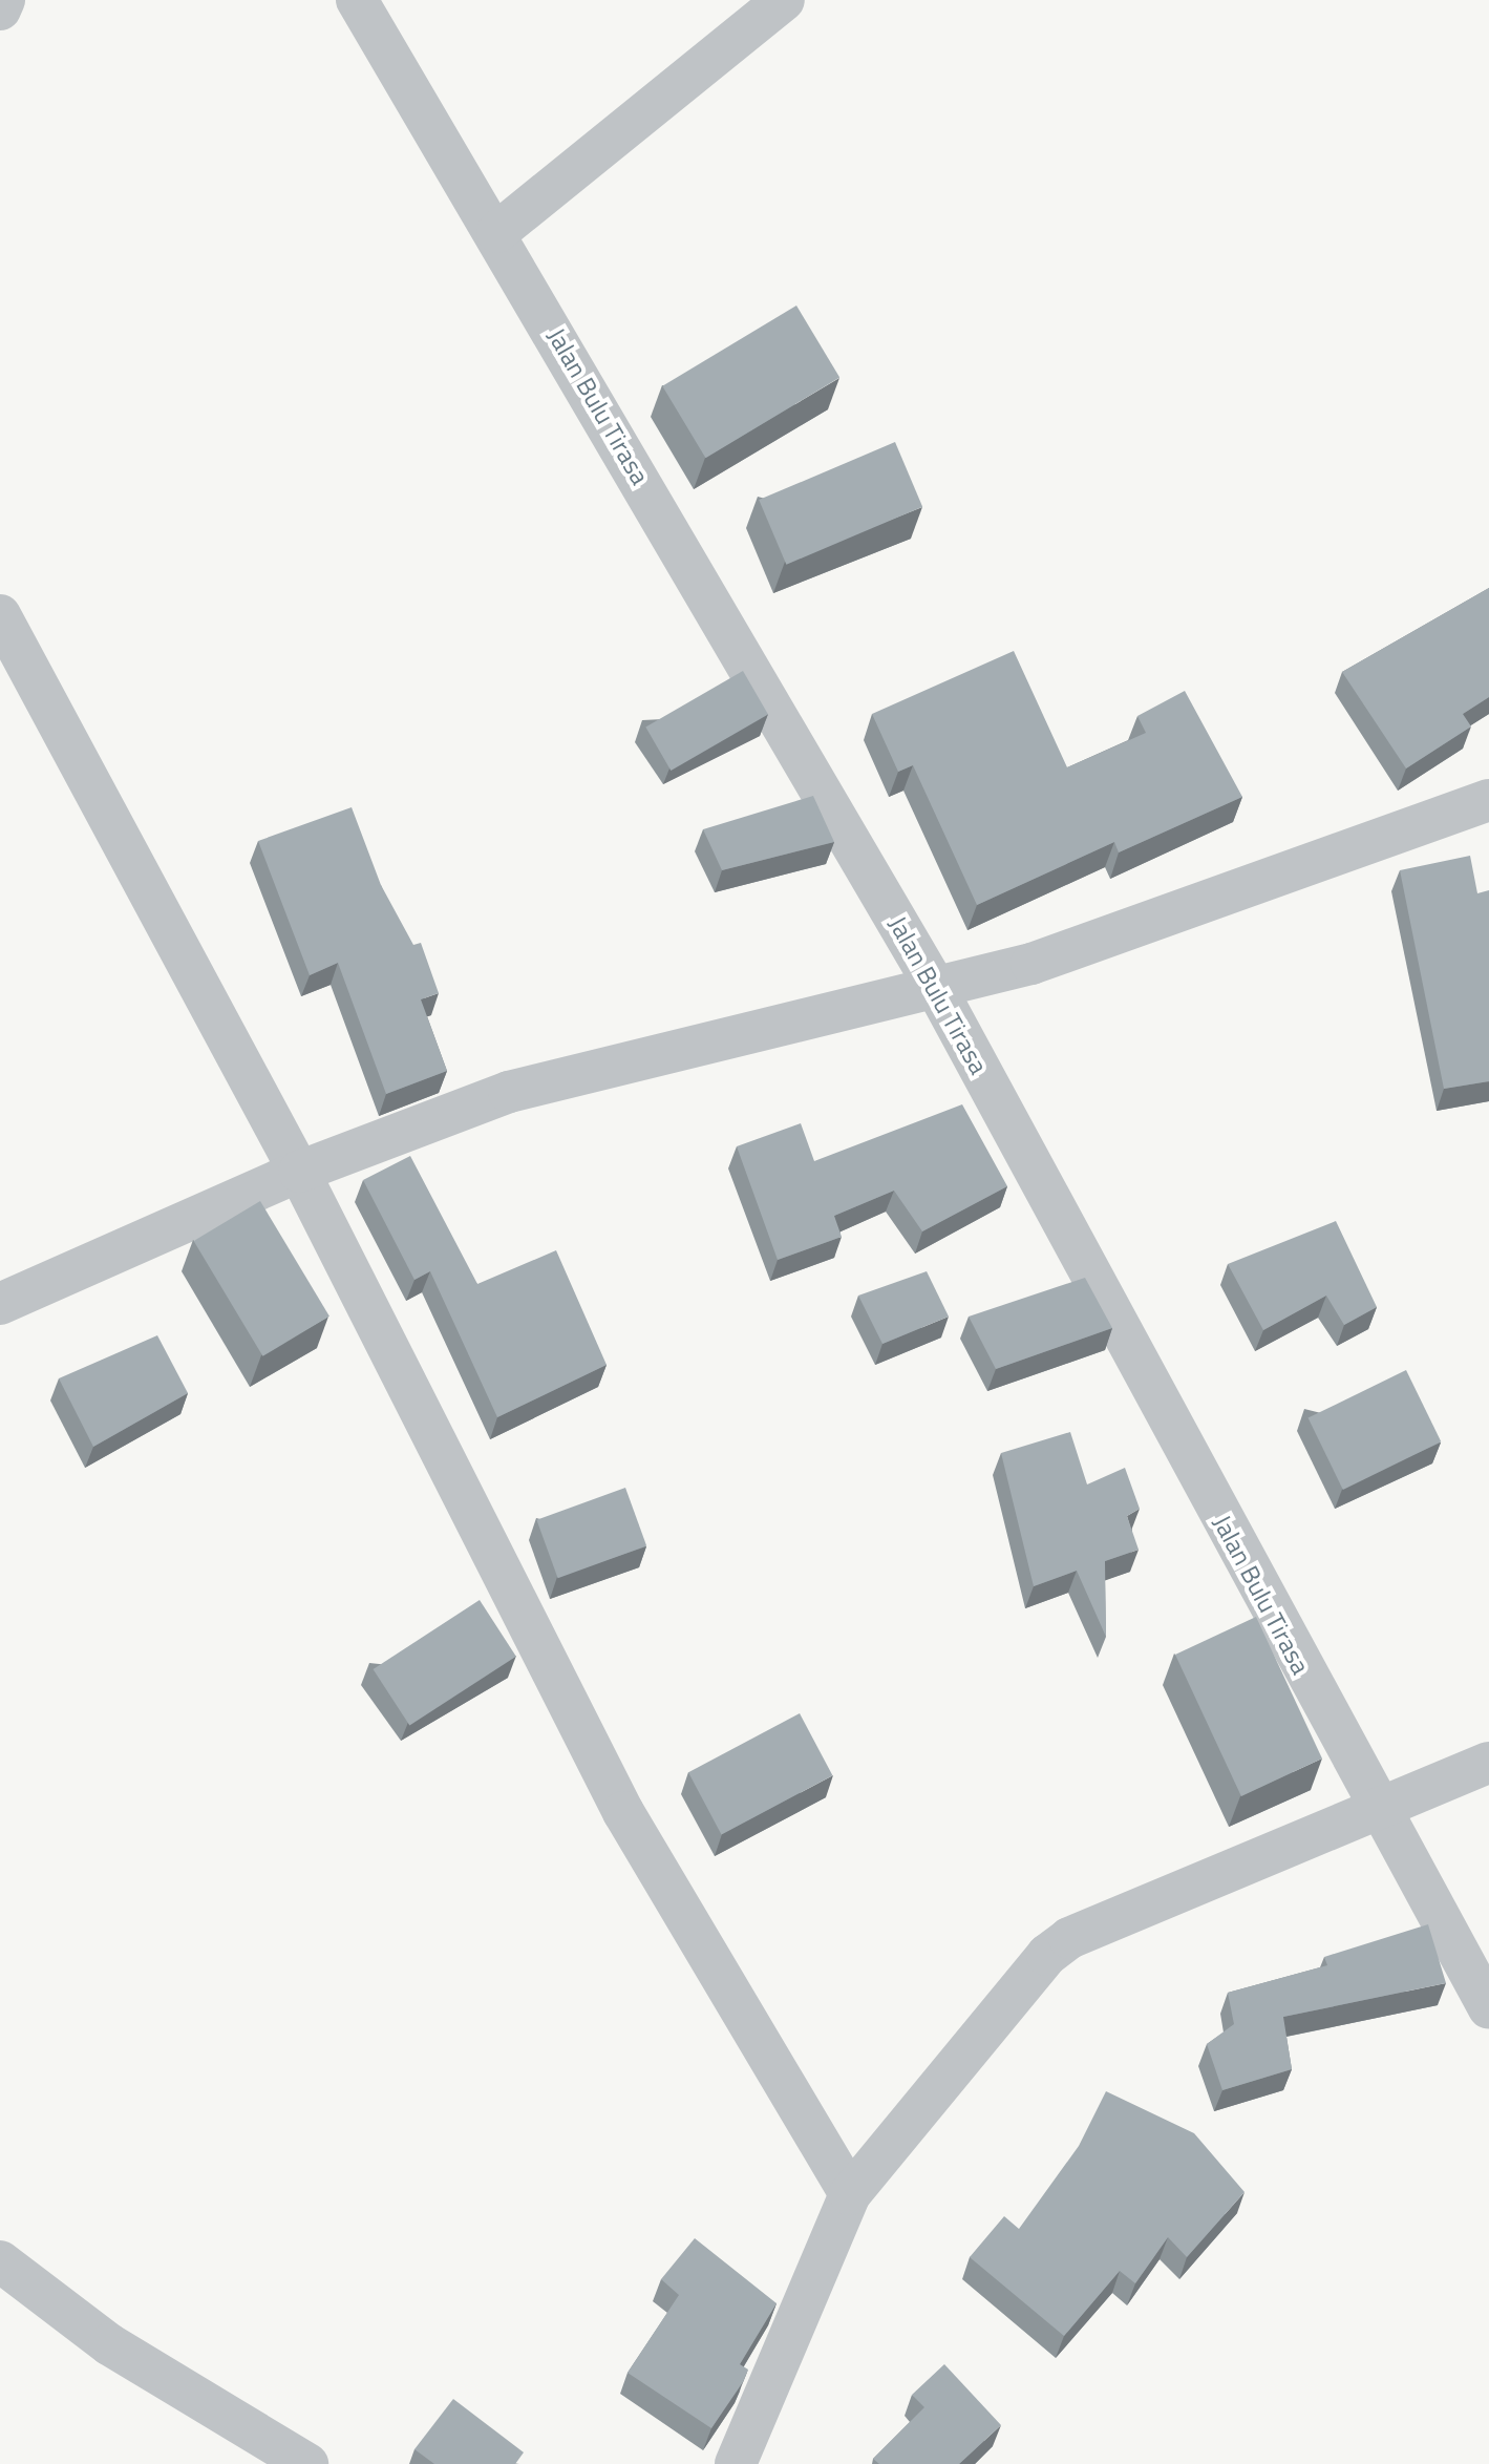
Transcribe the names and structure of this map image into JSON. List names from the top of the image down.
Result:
{
  "streets": {
    "street": ["Jalan Bulu Tirasa"]
  }
}
